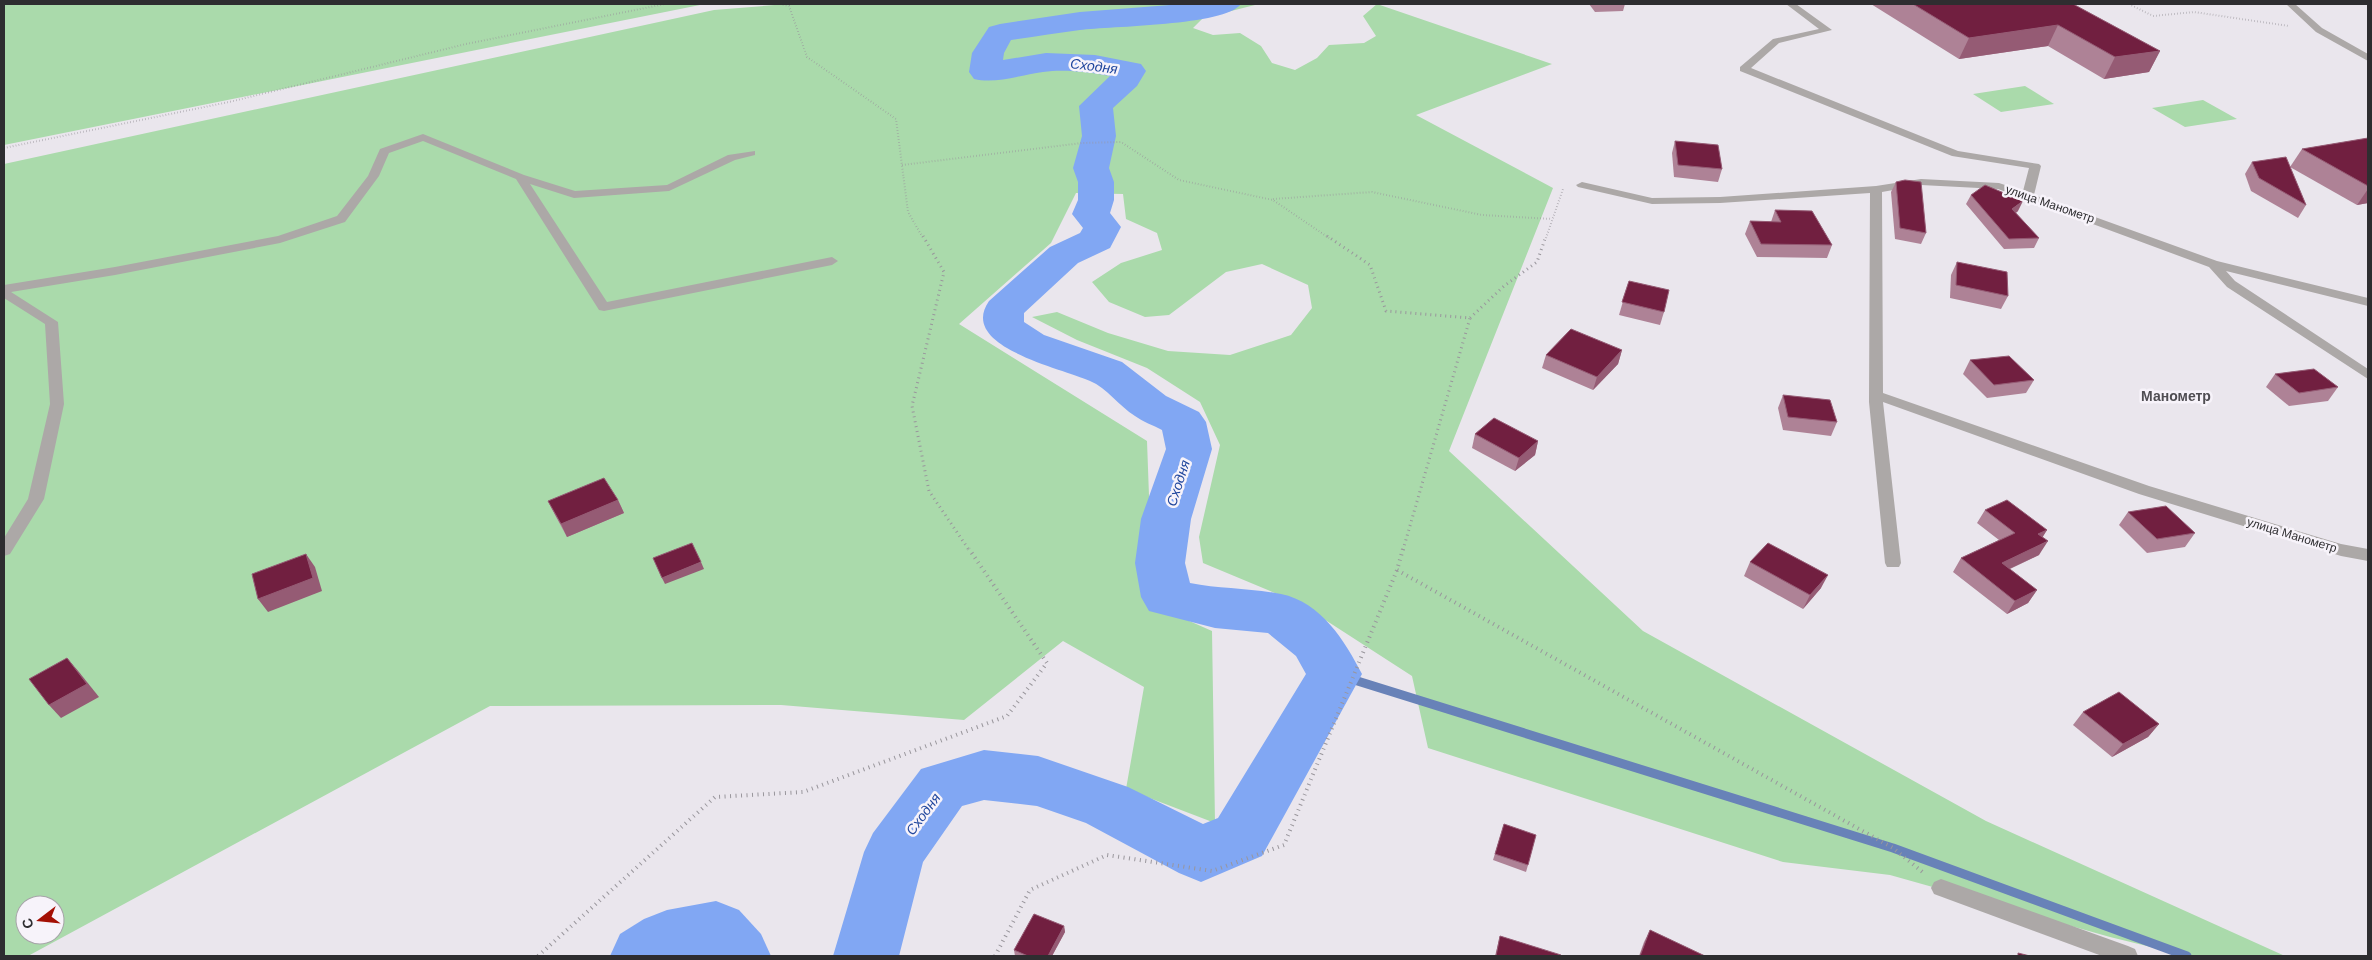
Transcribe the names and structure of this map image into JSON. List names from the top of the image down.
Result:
{
  "streets": {
    "street": ["улица Манометр"]
  },
  "districts": ["Манометр"],
  "water": ["Сходня"],
  "north": "left"
}
